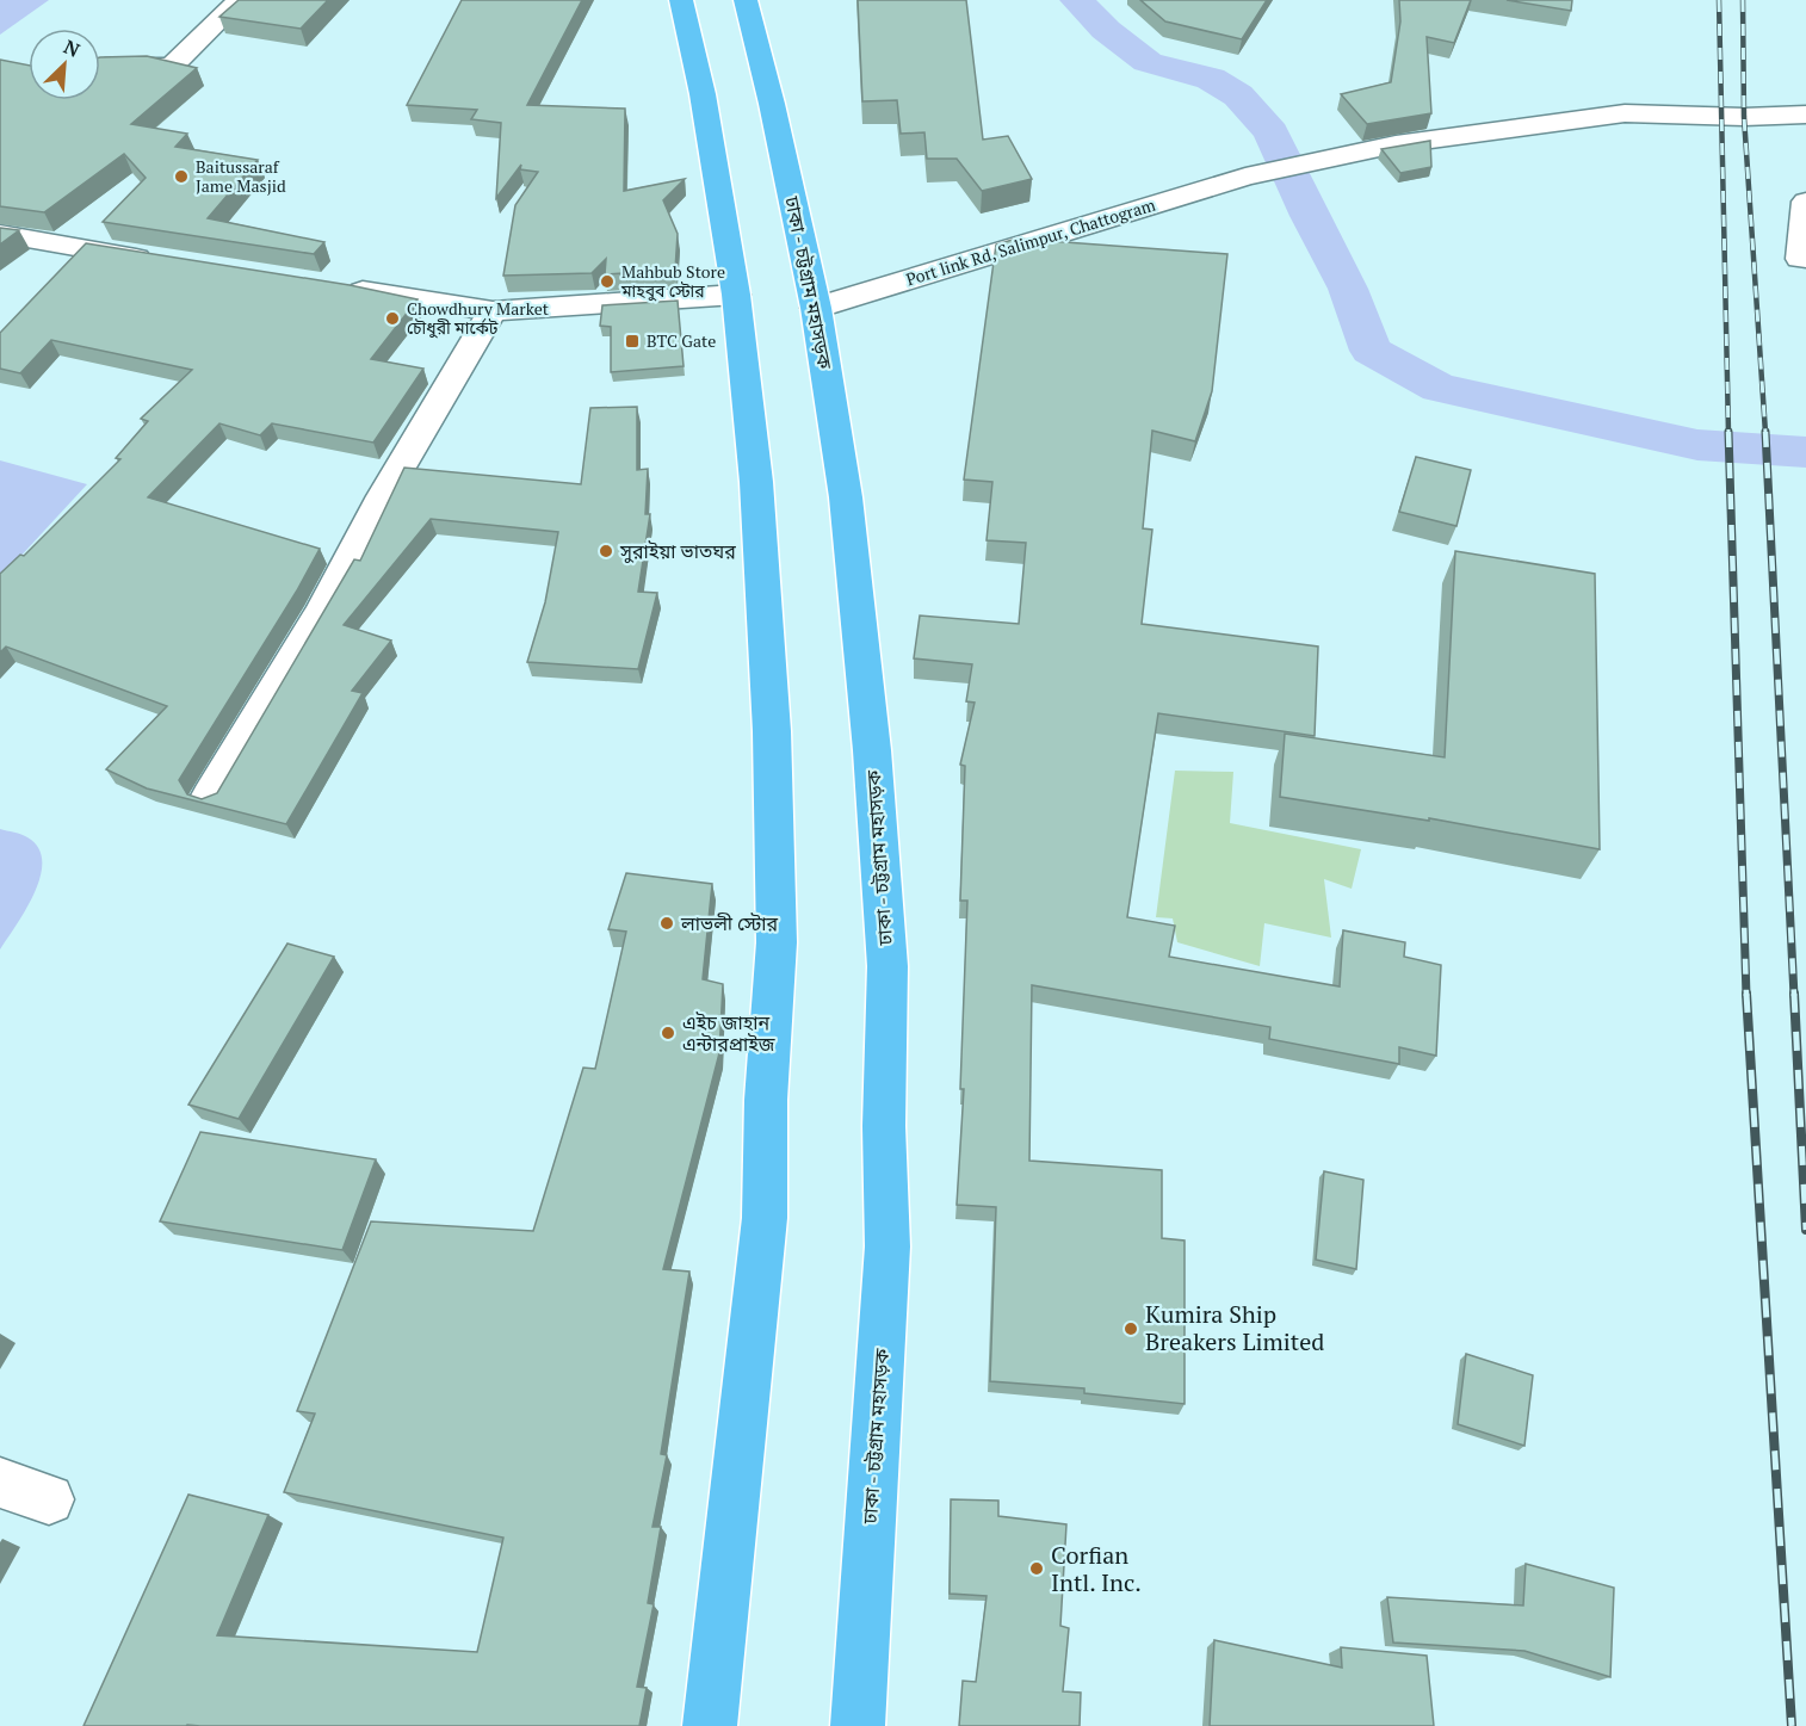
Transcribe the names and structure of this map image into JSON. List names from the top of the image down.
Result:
{
  "streets": {
    "highway": ["ঢাকা - চট্টগ্রাম মহাসড়ক"],
    "street": ["Port link Rd, Salimpur, Chattogram"]
  },
  "crossings": [
    ["Port link Rd, Salimpur, Chattogram", "ঢাকা - চট্টগ্রাম মহাসড়ক"]
  ],
  "places": {
    "other": [
      "Baitussaraf Jame Masjid",
      "Mahbub Store মাহবুব স্টোর",
      "Chowdhury Market চৌধুরী মার্কেট",
      "সুরাইয়া ভাতঘর",
      "লাভলী স্টোর",
      "এইচ জাহান এন্টারপ্রাইজ",
      "Kumira Ship Breakers Limited",
      "Corfian Intl. Inc."
    ],
    "transit": ["BTC Gate"]
  },
  "north": "top right"
}
